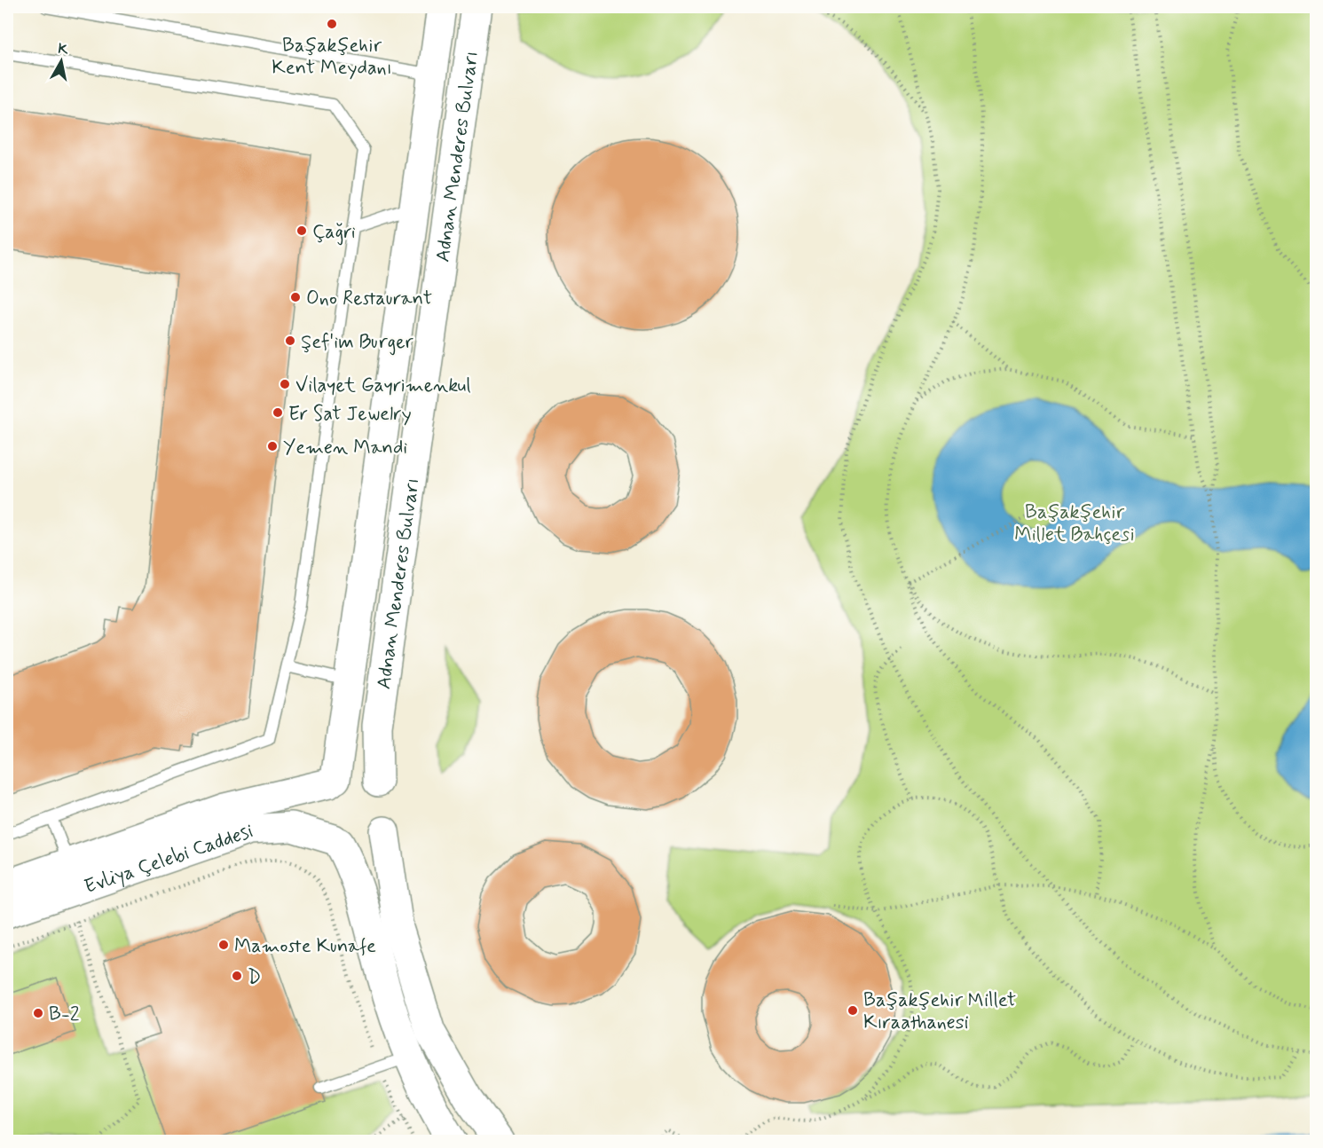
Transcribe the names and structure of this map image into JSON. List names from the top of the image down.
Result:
{
  "streets": {
    "main road": ["Adnan Menderes Bulvarı", "Evliya Çelebi Caddesi"]
  },
  "crossings": [
    ["Adnan Menderes Bulvarı", "Evliya Çelebi Caddesi"]
  ],
  "parks": ["Başakşehir Millet Bahçesi"],
  "places": [
    "Başakşehir Kent Meydanı",
    "Çağri",
    "Ono Restaurant",
    "Şef'im Burger",
    "Vilayet Gayrimenkul",
    "Er Sat Jewelry",
    "Yemen Mandi",
    "Mamoste Kunafe",
    "D",
    "Başakşehir Millet Kıraathanesi",
    "B-2"
  ],
  "north": "top"
}
